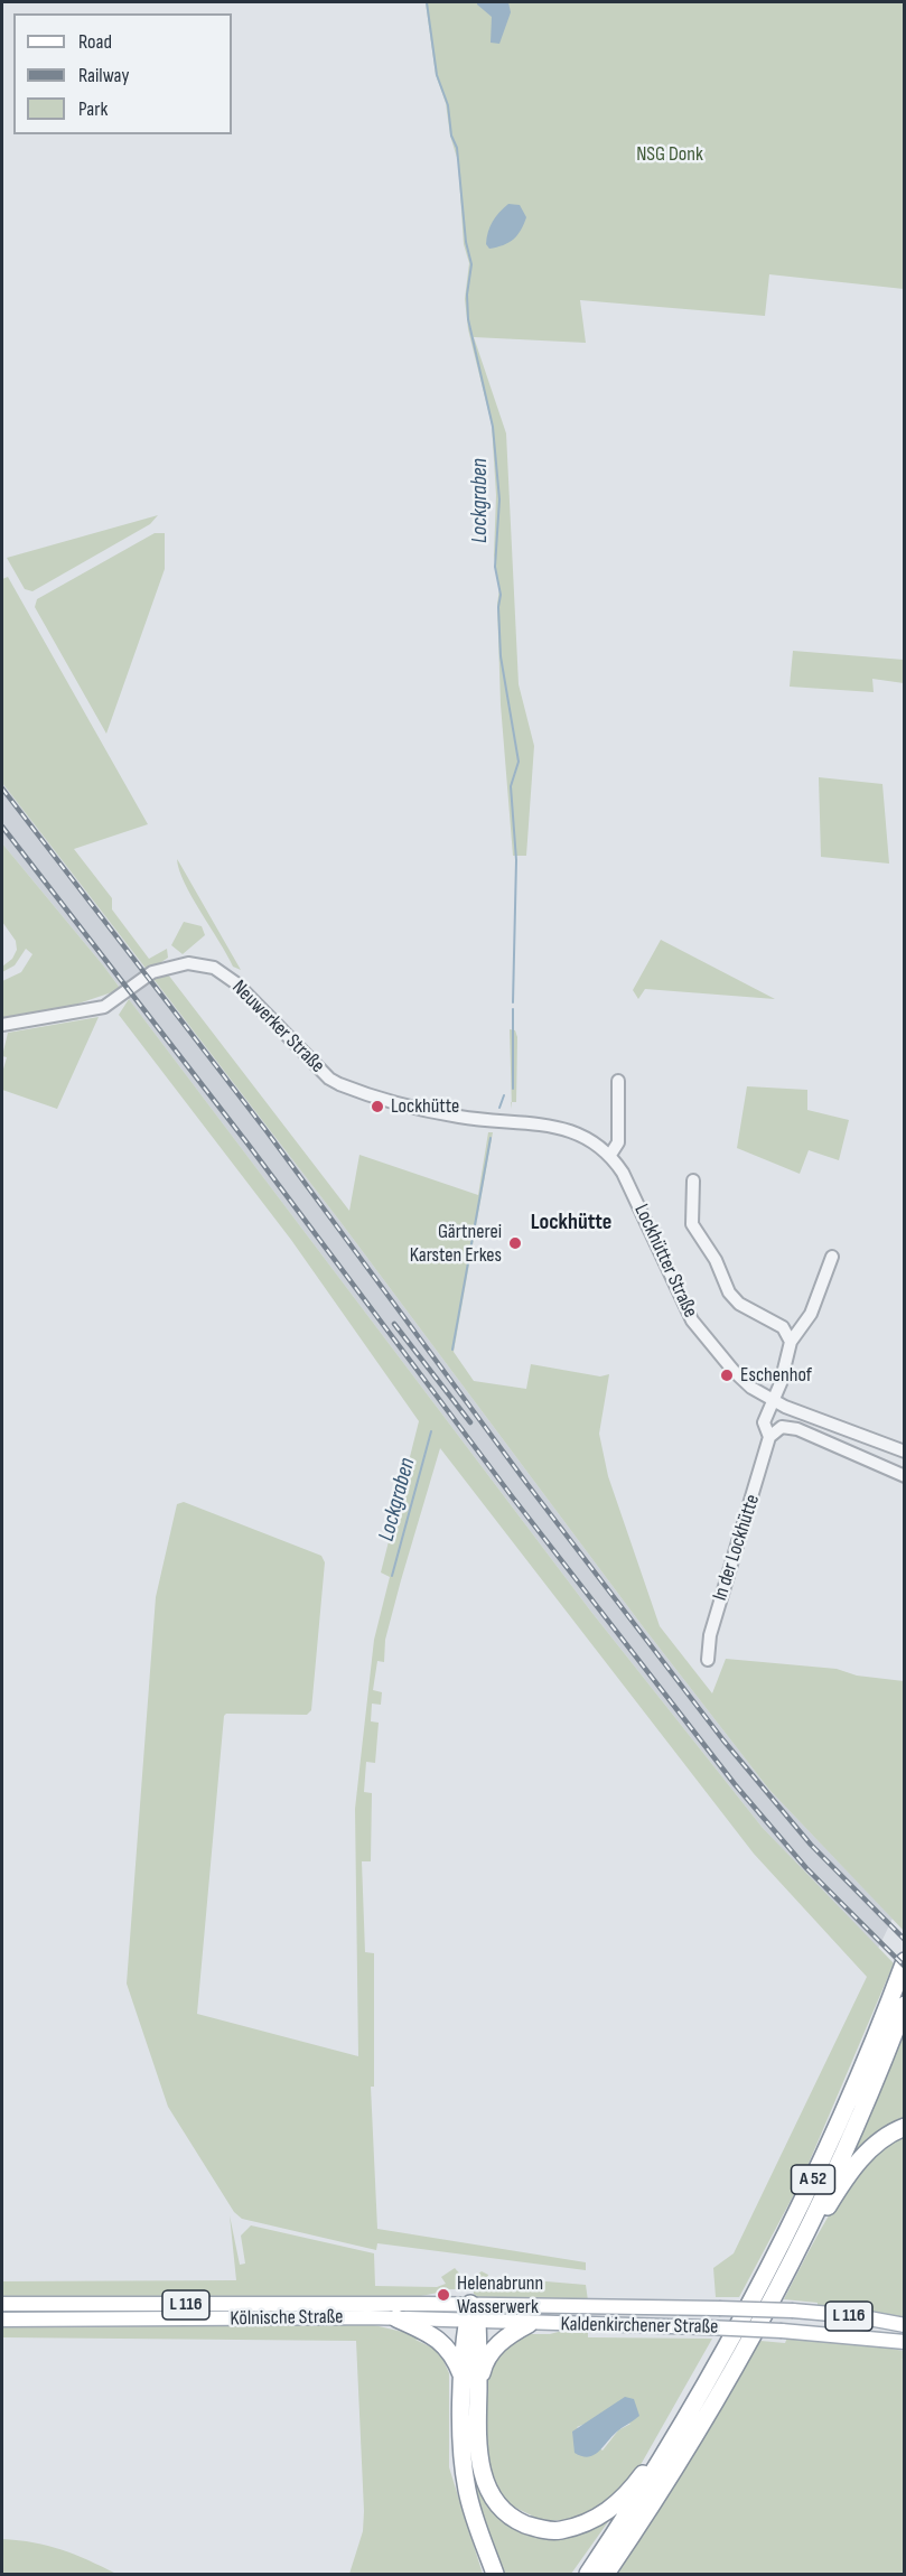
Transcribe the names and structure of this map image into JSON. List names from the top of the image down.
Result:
{
  "streets": {
    "highway": ["A 52"],
    "main road": ["L 116", "Kölnische Straße", "Kaldenkirchener Straße"],
    "street": ["Neuwerker Straße", "Lockhütter Straße", "In der Lockhütte"]
  },
  "crossings": [
    ["Neuwerker Straße", "Lockhütter Straße"],
    ["Lockhütter Straße", "In der Lockhütte"],
    ["Kölnische Straße", "Kaldenkirchener Straße"]
  ],
  "districts": ["Lockhütte"],
  "water": ["Lockgraben"],
  "parks": ["NSG Donk"],
  "places": [
    "Lockhütte",
    "Gärtnerei Karsten Erkes",
    "Eschenhof",
    "Helenabrunn Wasserwerk"
  ],
  "legend": ["Road", "Railway", "Park"]
}
